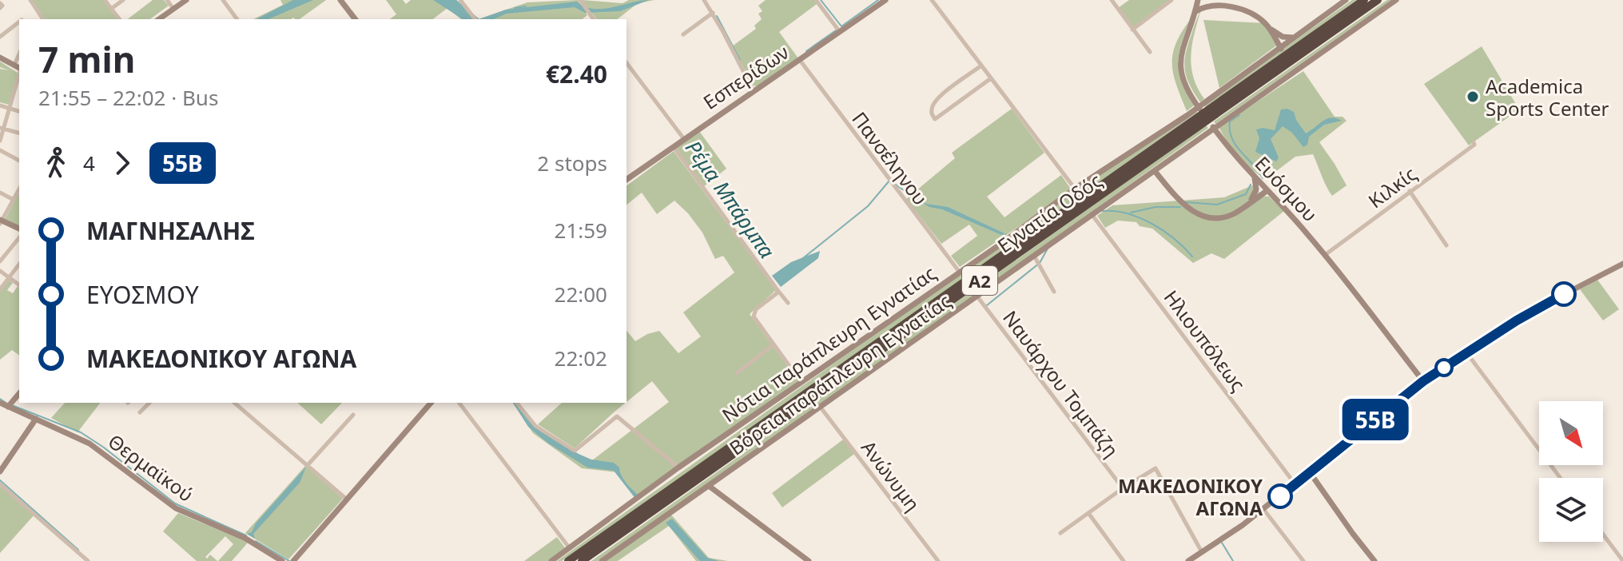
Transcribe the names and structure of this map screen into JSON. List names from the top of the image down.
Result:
{
  "streets": {
    "highway": ["Εγνατία Οδός", "Α2"],
    "street": [
      "Εσπερίδων",
      "Πανσέληνου",
      "Κιλκίς",
      "Ευόσμου",
      "Ηλιουπόλεως",
      "Νότια παράπλευρη Εγνατίας",
      "Βόρεια παράπλευρη Εγνατίας",
      "Ναυάρχου Τομπάζη",
      "Θερμαϊκού",
      "Ανώνυμη"
    ]
  },
  "crossings": [
    ["Εσπερίδων", "Πανσέληνου"],
    ["Πανσέληνου", "Νότια παράπλευρη Εγνατίας"],
    ["Κιλκίς", "Ευόσμου"],
    ["Ευόσμου", "Βόρεια παράπλευρη Εγνατίας"],
    ["Ηλιουπόλεως", "Βόρεια παράπλευρη Εγνατίας"],
    ["Βόρεια παράπλευρη Εγνατίας", "Ναυάρχου Τομπάζη"],
    ["Βόρεια παράπλευρη Εγνατίας", "Ανώνυμη"]
  ],
  "water": ["Ρέμα Μπάρμπα"],
  "places": ["Academica Sports Center", "ΜΑΚΕΔΟΝΙΚΟΥ ΑΓΩΝΑ"],
  "lines": ["bus line 55Β"],
  "north": "bottom right",
  "page": {
    "on_map": "55Β",
    "heading": ["7 min", "21:55 – 22:02 · Bus", "€2.40"],
    "legs": ["4", "55Β", "2 stops"],
    "list": [
      {
        "name": "ΜΑΓΝΗΣΑΛΗΣ",
        "value": "21:59"
      },
      {
        "name": "ΕΥΟΣΜΟΥ",
        "value": "22:00"
      },
      {
        "name": "ΜΑΚΕΔΟΝΙΚΟΥ ΑΓΩΝΑ",
        "value": "22:02"
      }
    ]
  }
}
